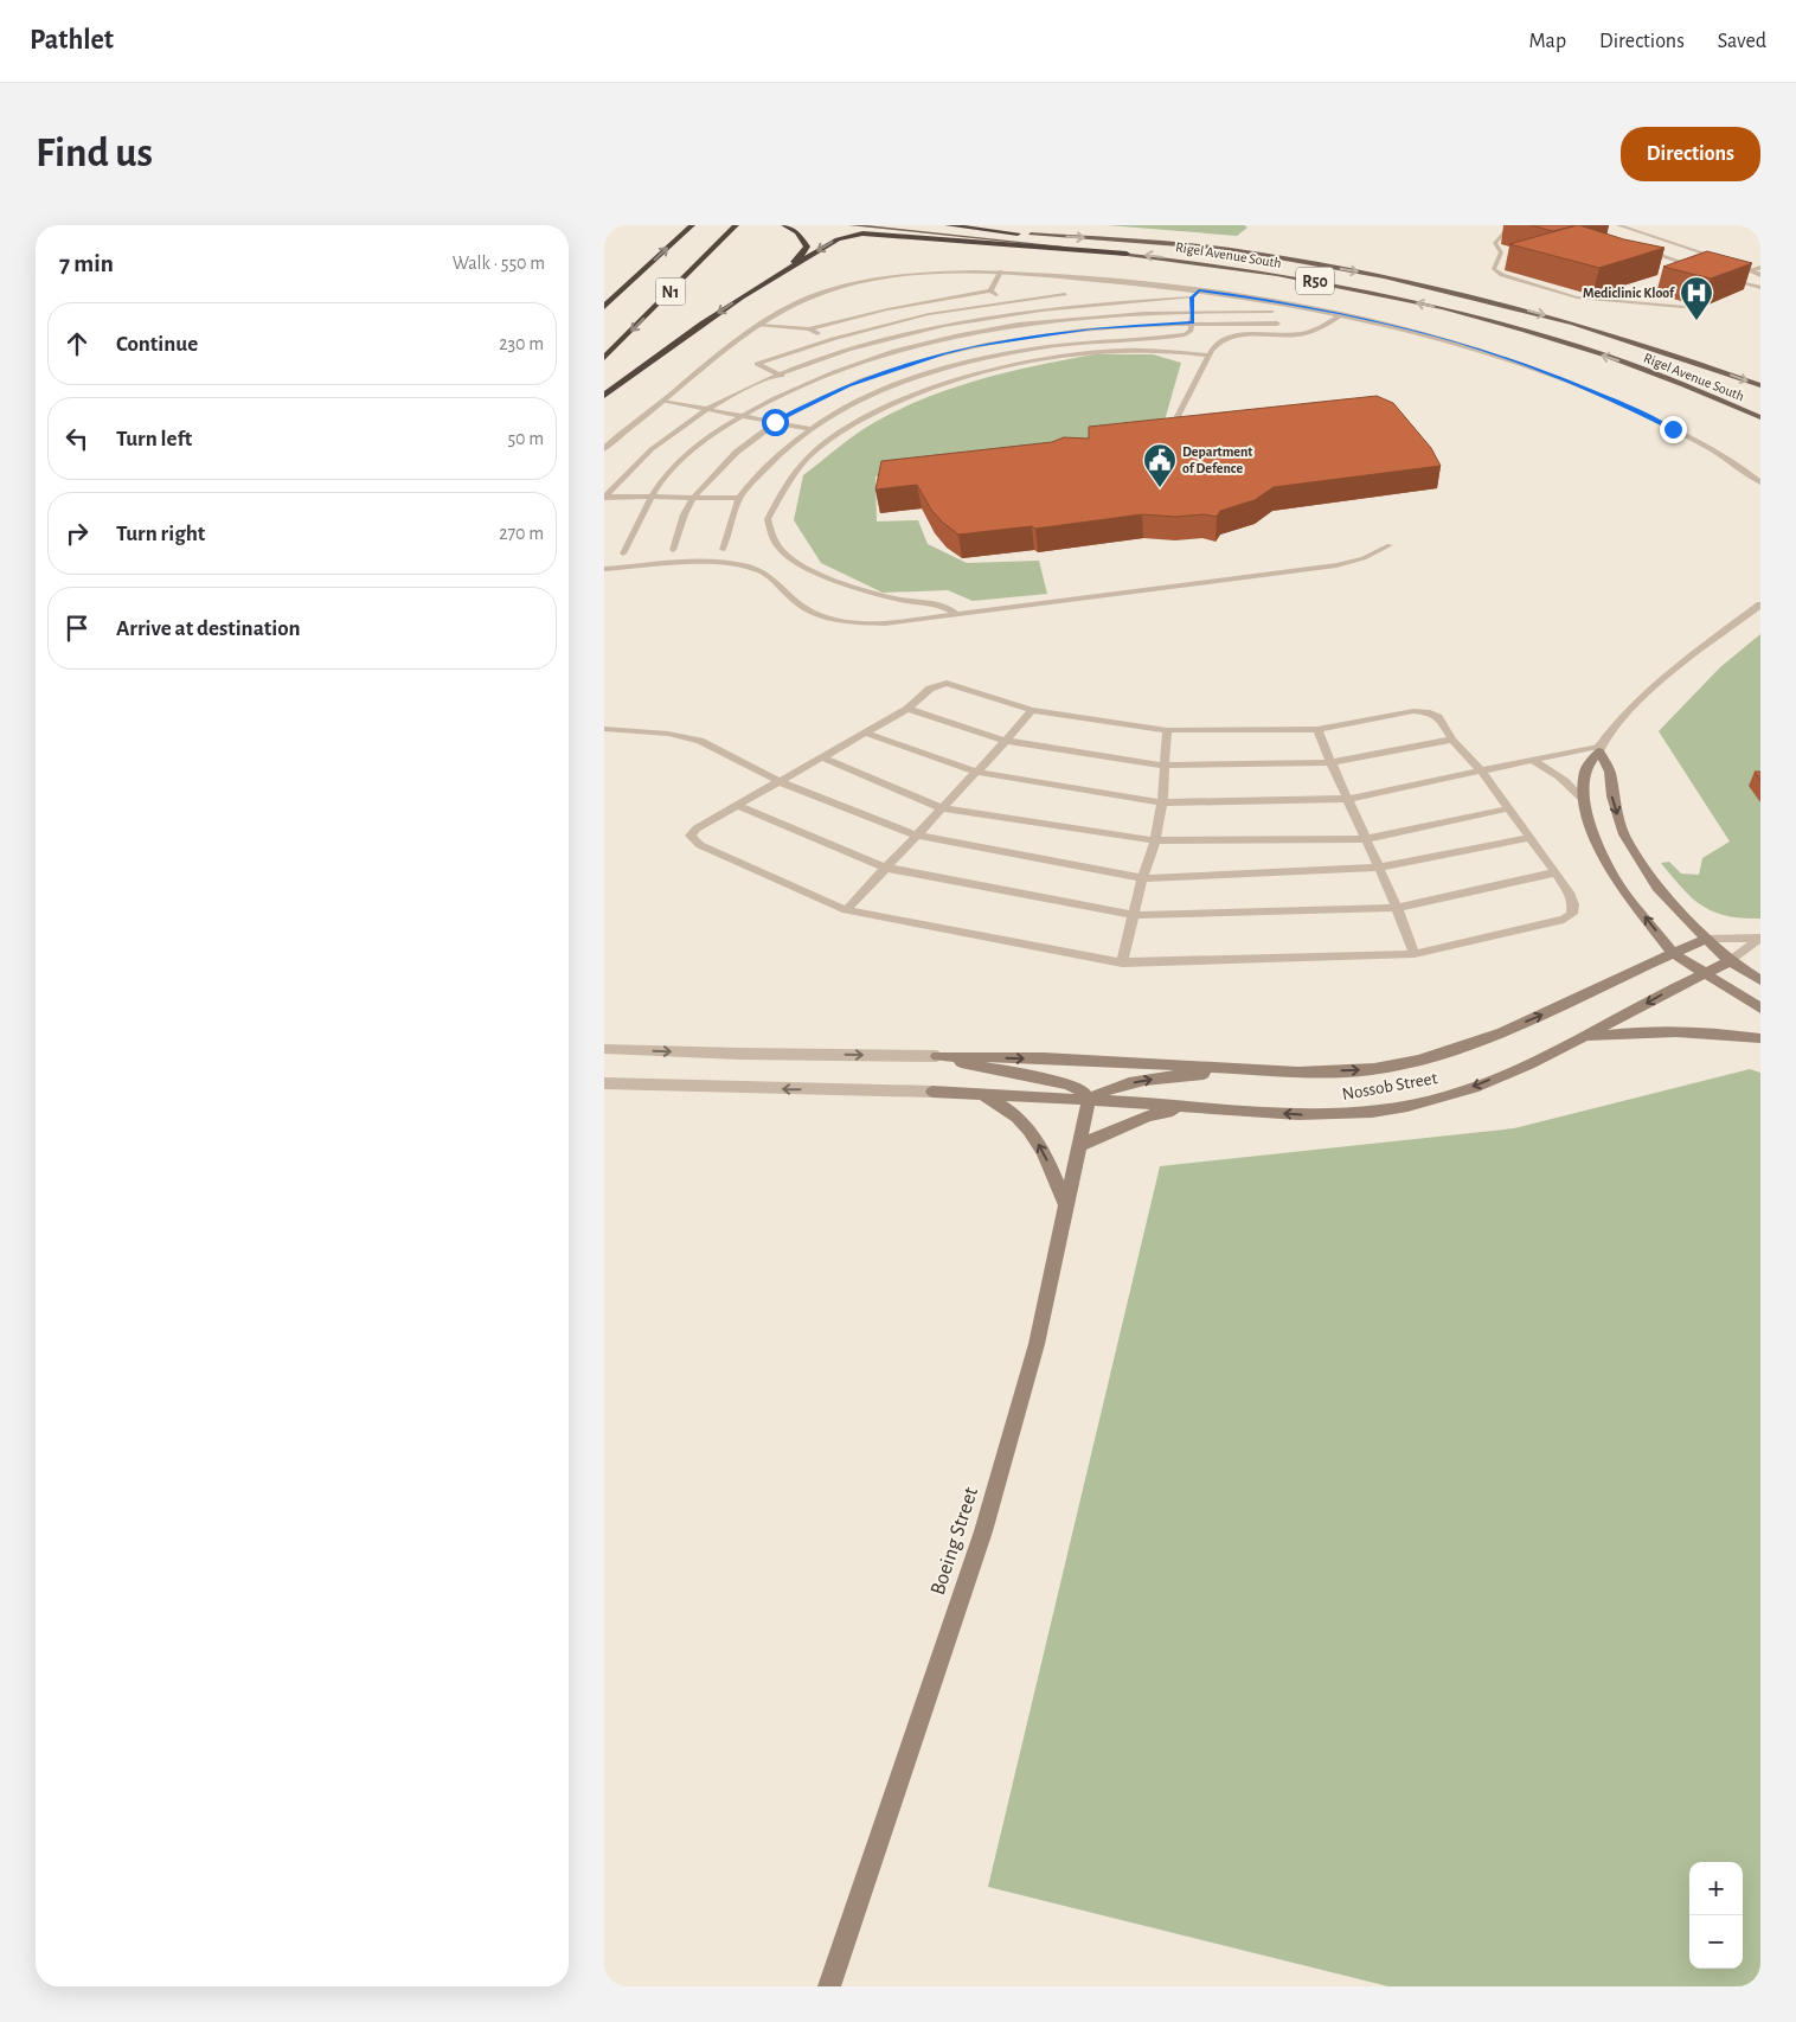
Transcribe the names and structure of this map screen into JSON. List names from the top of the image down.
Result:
{
  "streets": {
    "highway": ["N1"],
    "main road": ["Rigel Avenue South", "R50"],
    "street": ["Nossob Street", "Boeing Street"]
  },
  "crossings": [
    ["Nossob Street", "Boeing Street"]
  ],
  "places": {
    "hospital": ["Mediclinic Kloof"],
    "public building": ["Department of Defence"]
  },
  "page": {
    "header": "Pathlet",
    "nav": ["Map", "Directions", "Saved"],
    "buttons": "Directions",
    "title": "Find us",
    "heading": ["7 min", "Walk · 550 m"],
    "list": [
      ["Continue", "230 m"],
      ["Turn left", "50 m"],
      ["Turn right", "270 m"],
      "Arrive at destination"
    ],
    "map_buttons": ["+", "−"]
  }
}
